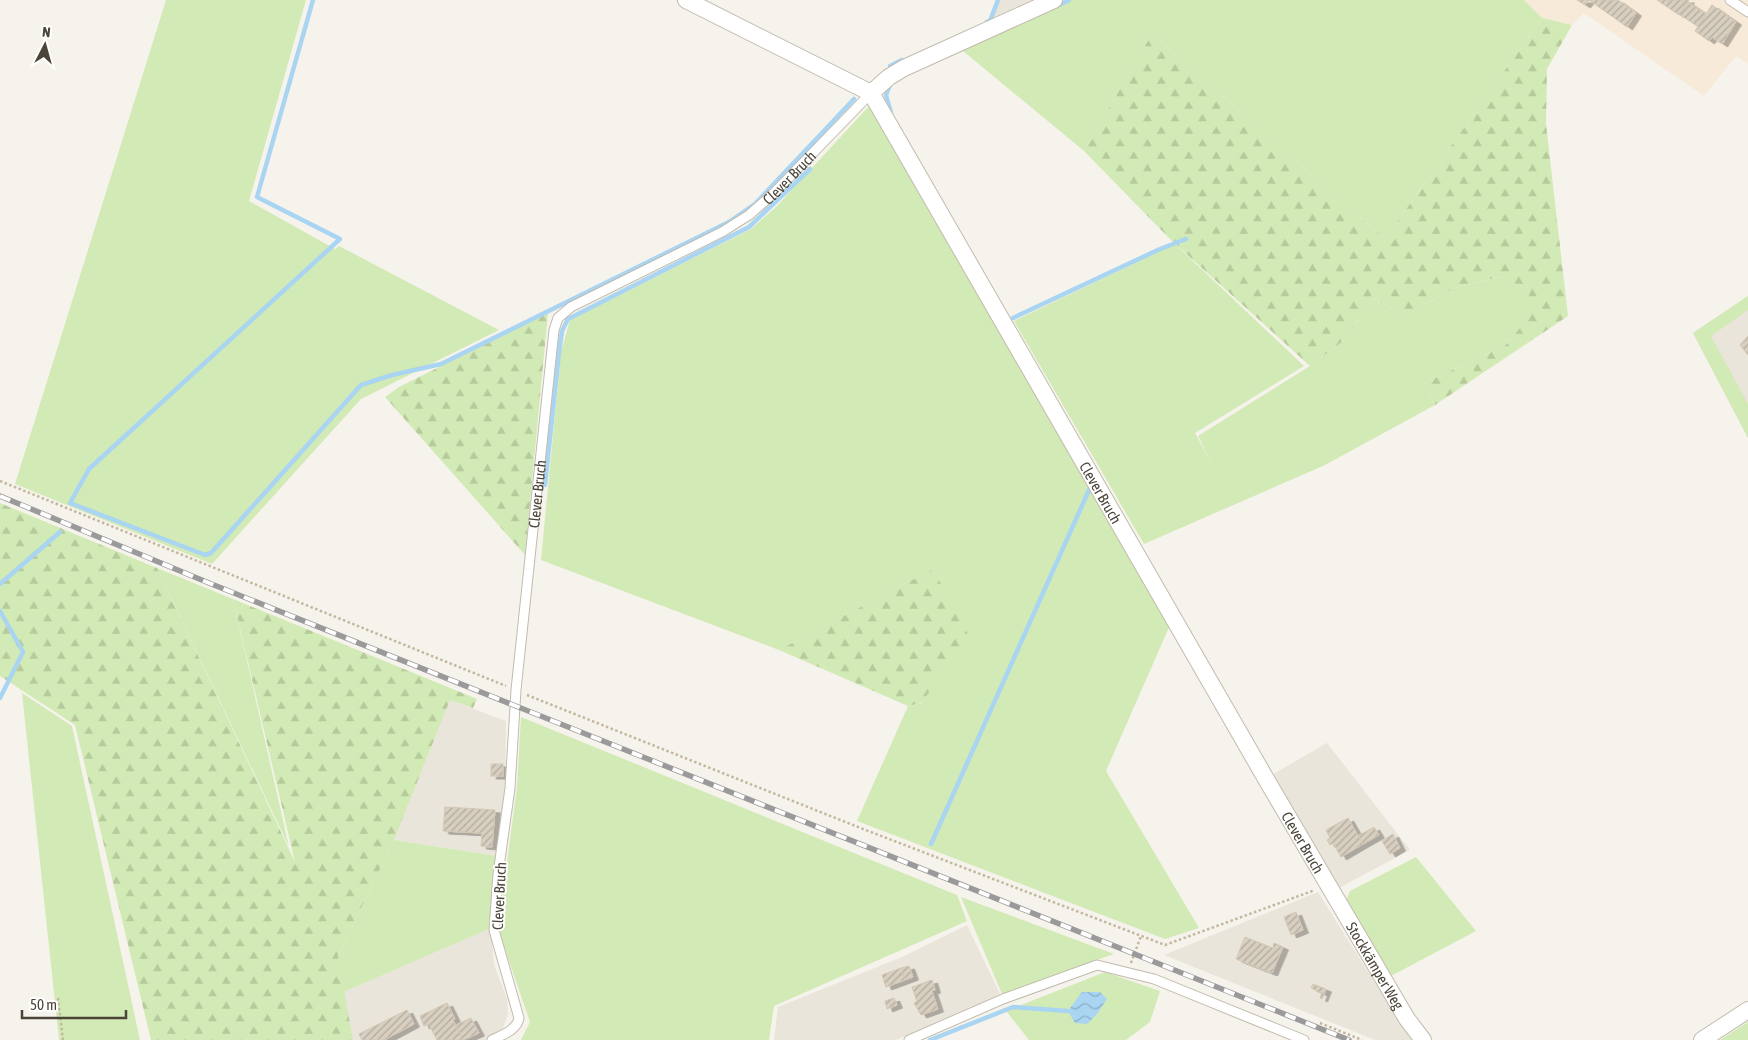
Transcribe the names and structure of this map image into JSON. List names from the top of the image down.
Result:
{
  "streets": {
    "street": ["Clever Bruch", "Stockkämper Weg"]
  },
  "crossings": [
    ["Clever Bruch", "Stockkämper Weg"]
  ],
  "scale_bar": "50 m",
  "north": "top"
}
